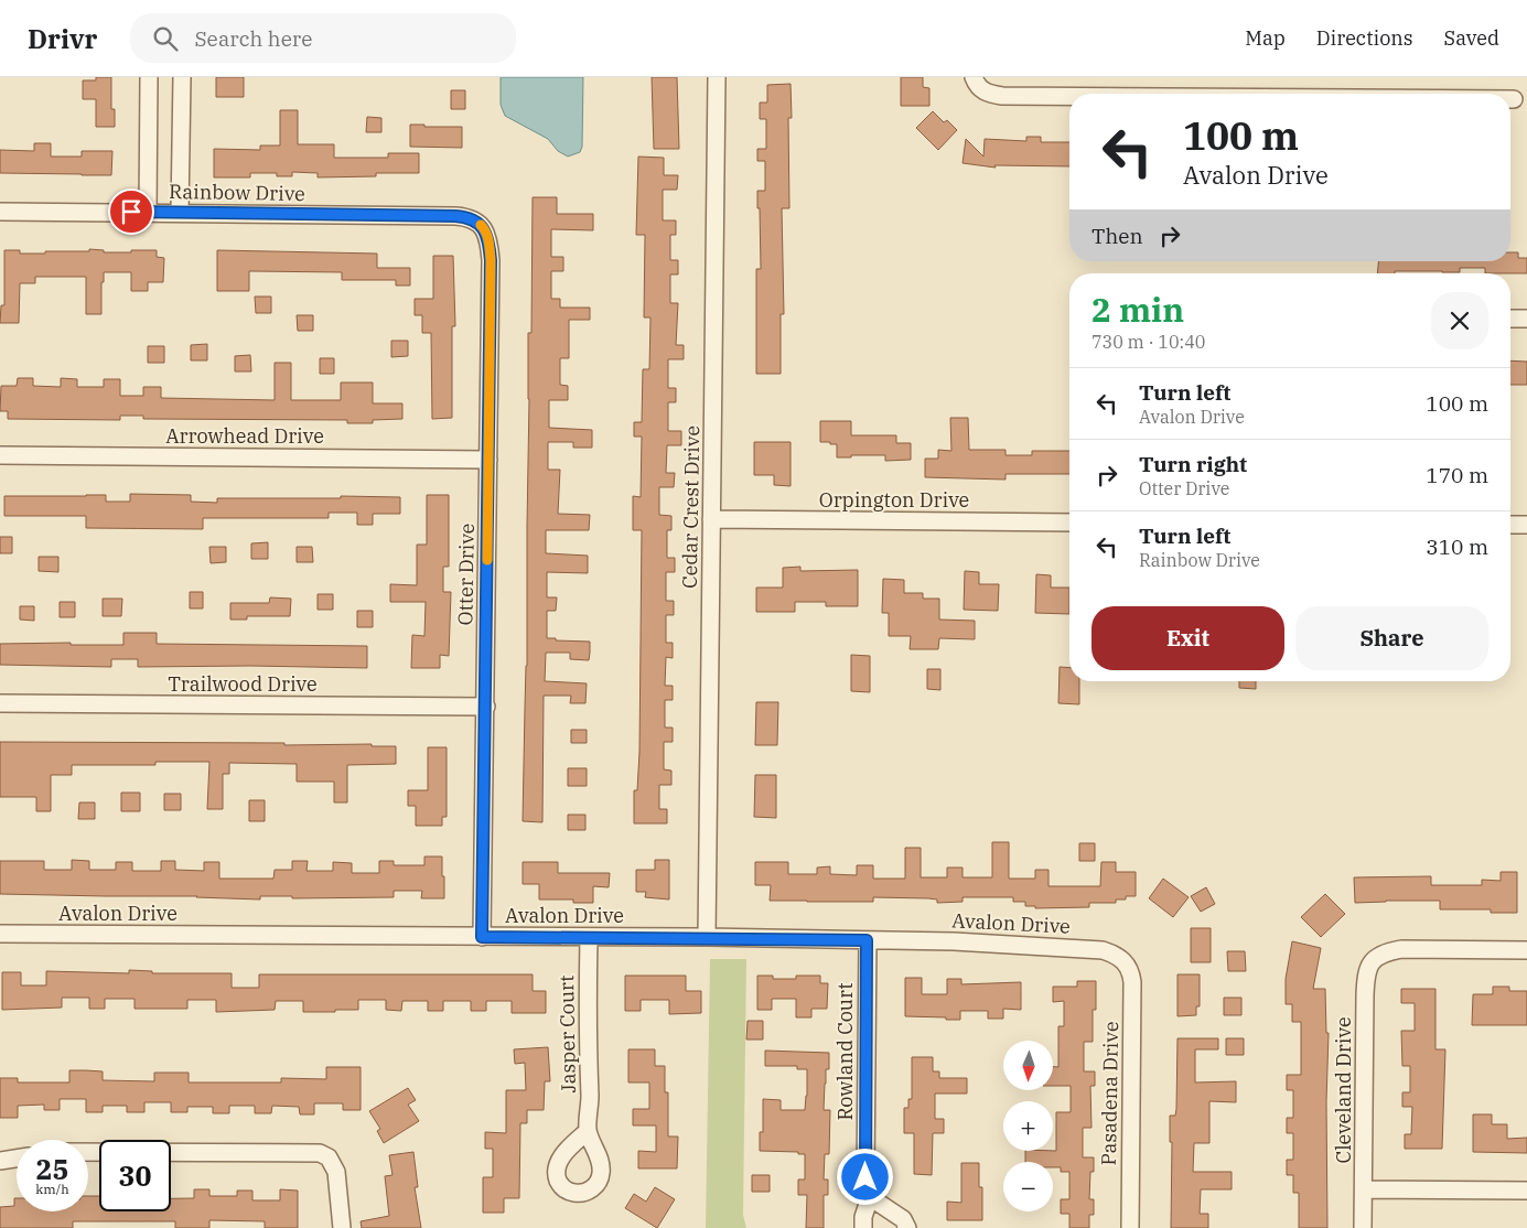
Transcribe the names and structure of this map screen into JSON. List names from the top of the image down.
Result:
{
  "streets": {
    "street": [
      "Rainbow Drive",
      "Arrowhead Drive",
      "Orpington Drive",
      "Cedar Crest Drive",
      "Otter Drive",
      "Trailwood Drive",
      "Avalon Drive",
      "Jasper Court",
      "Rowland Court",
      "Cleveland Drive",
      "Pasadena Drive"
    ]
  },
  "crossings": [
    ["Rainbow Drive", "Otter Drive"],
    ["Arrowhead Drive", "Otter Drive"],
    ["Orpington Drive", "Cedar Crest Drive"],
    ["Cedar Crest Drive", "Avalon Drive"],
    ["Otter Drive", "Trailwood Drive"],
    ["Otter Drive", "Avalon Drive"],
    ["Avalon Drive", "Jasper Court"],
    ["Avalon Drive", "Rowland Court"],
    ["Avalon Drive", "Pasadena Drive"]
  ],
  "north": "bottom",
  "page": {
    "header": "Drivr",
    "search": "Search here",
    "nav": ["Map", "Directions", "Saved"],
    "turn": ["100 m", "Avalon Drive"],
    "then": "Then",
    "heading": ["2 min", "730 m · 10:40"],
    "list": [
      {
        "name": "Turn left",
        "note": "Avalon Drive",
        "value": "100 m"
      },
      {
        "name": "Turn right",
        "note": "Otter Drive",
        "value": "170 m"
      },
      {
        "name": "Turn left",
        "note": "Rainbow Drive",
        "value": "310 m"
      }
    ],
    "buttons": ["Exit", "Share"],
    "map_buttons": ["+", "−"],
    "speed": "25 km/h",
    "limit": "30"
  }
}
